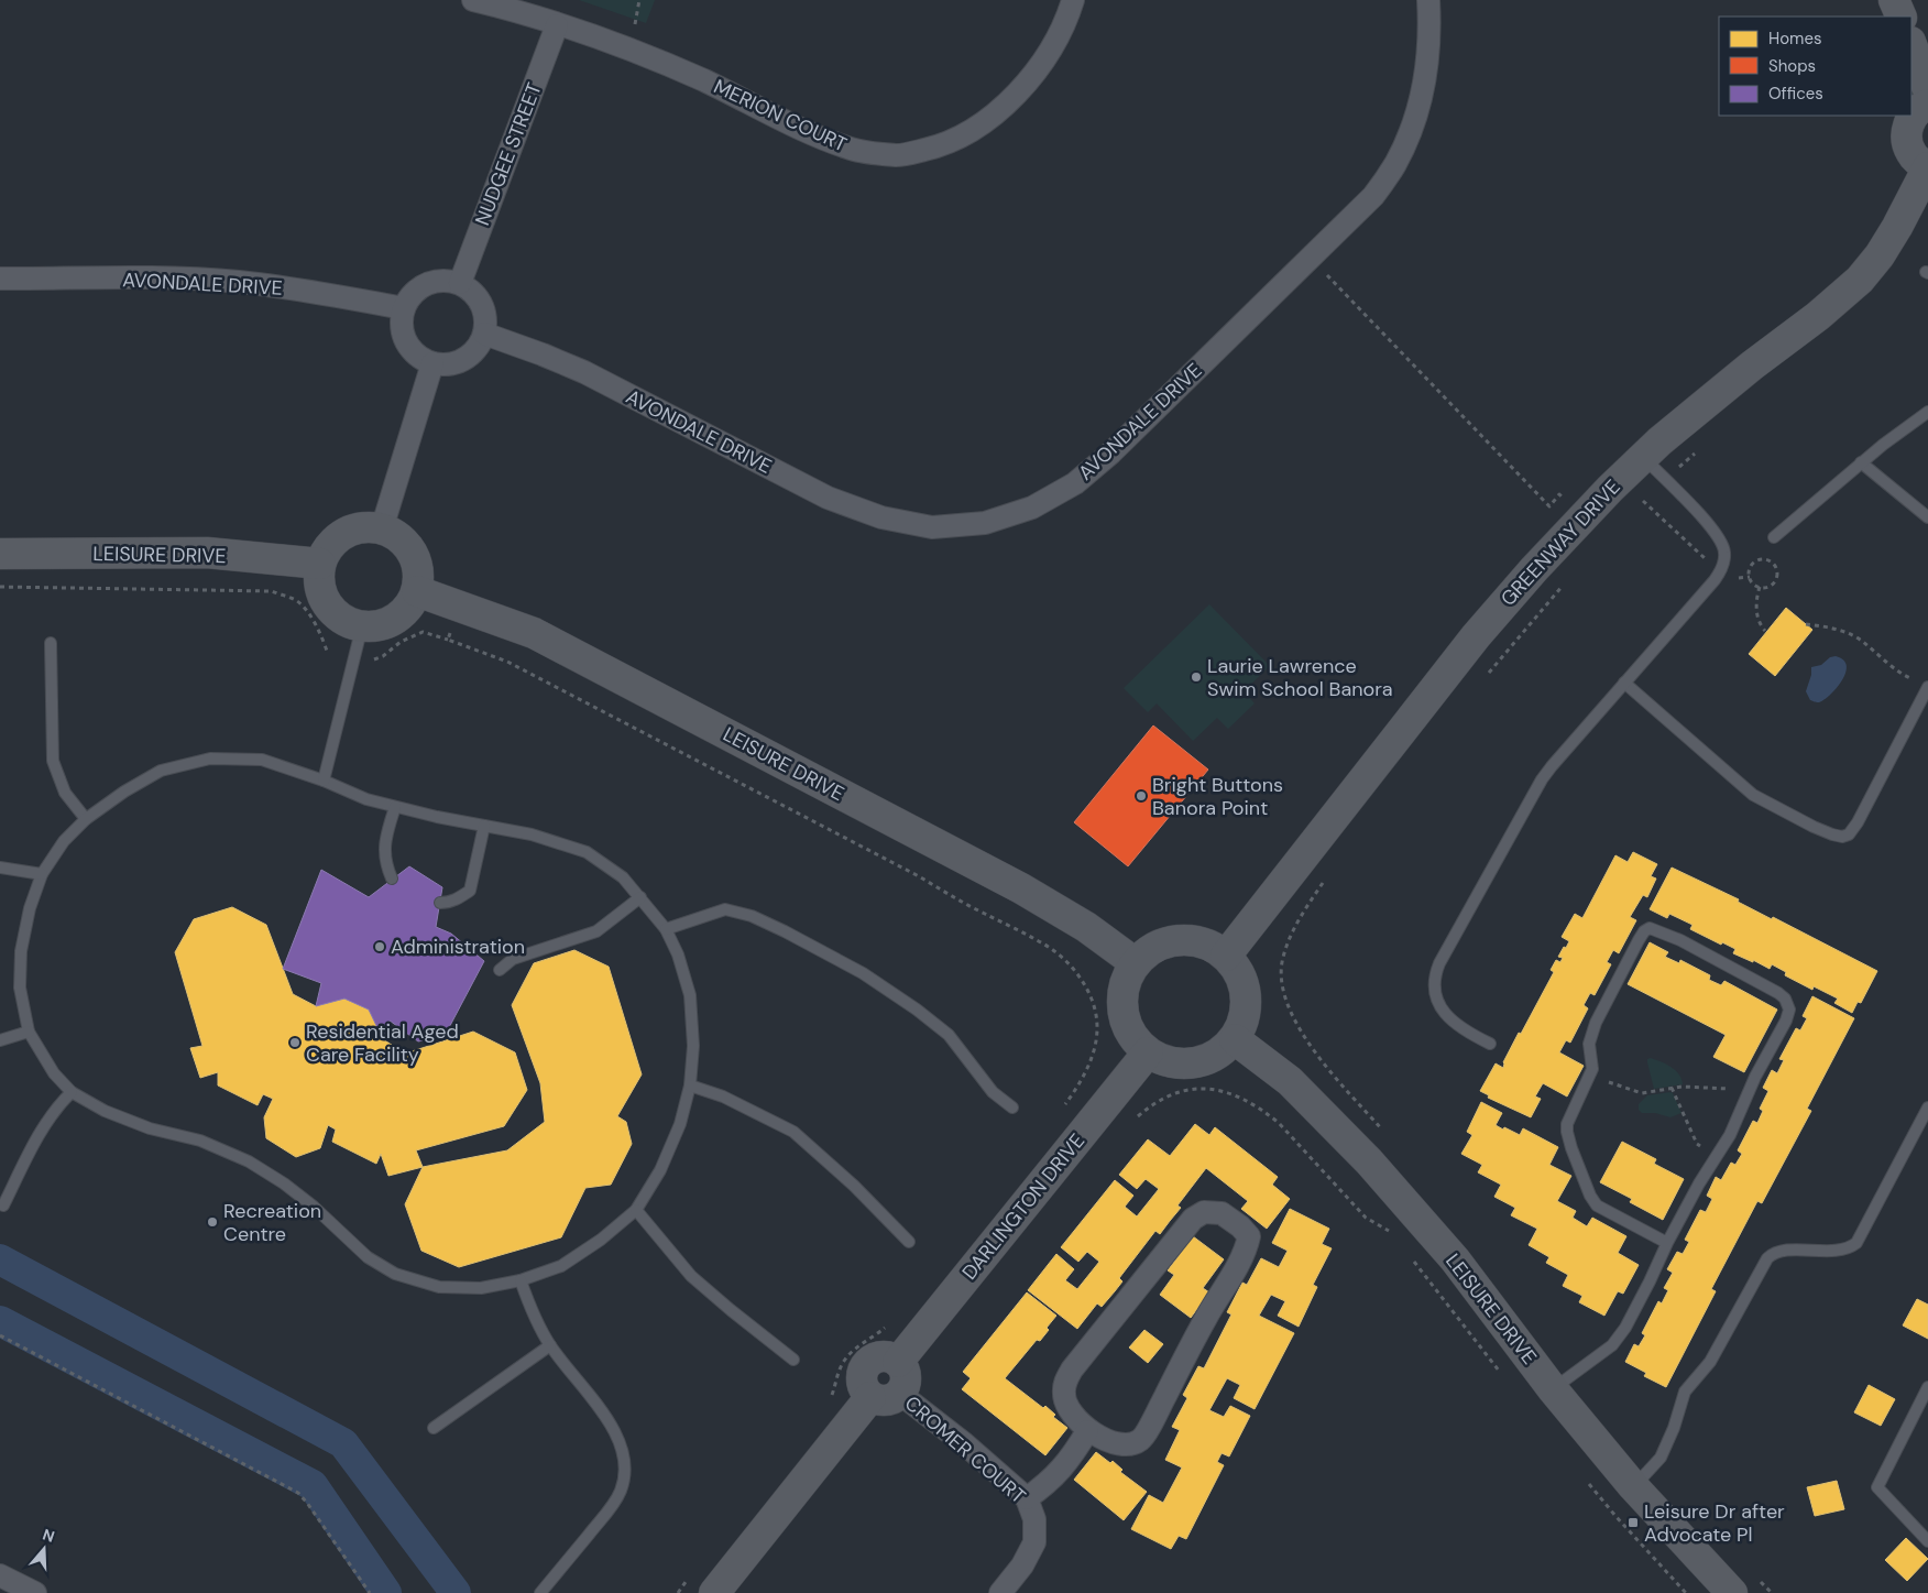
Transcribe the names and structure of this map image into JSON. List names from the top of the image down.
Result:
{
  "streets": {
    "street": [
      "MERION COURT",
      "NUDGEE STREET",
      "AVONDALE DRIVE",
      "GREENWAY DRIVE",
      "LEISURE DRIVE",
      "DARLINGTON DRIVE",
      "CROMER COURT"
    ]
  },
  "crossings": [
    ["MERION COURT", "NUDGEE STREET"],
    ["NUDGEE STREET", "AVONDALE DRIVE"],
    ["GREENWAY DRIVE", "LEISURE DRIVE"],
    ["GREENWAY DRIVE", "DARLINGTON DRIVE"],
    ["LEISURE DRIVE", "DARLINGTON DRIVE"],
    ["DARLINGTON DRIVE", "CROMER COURT"]
  ],
  "places": {
    "other": [
      "Laurie Lawrence Swim School Banora",
      "Bright Buttons Banora Point",
      "Administration",
      "Residential Aged Care Facility",
      "Recreation Centre"
    ],
    "transit": ["Leisure Dr after Advocate Pl"]
  },
  "legend": ["Homes", "Shops", "Offices"],
  "north": "top"
}
